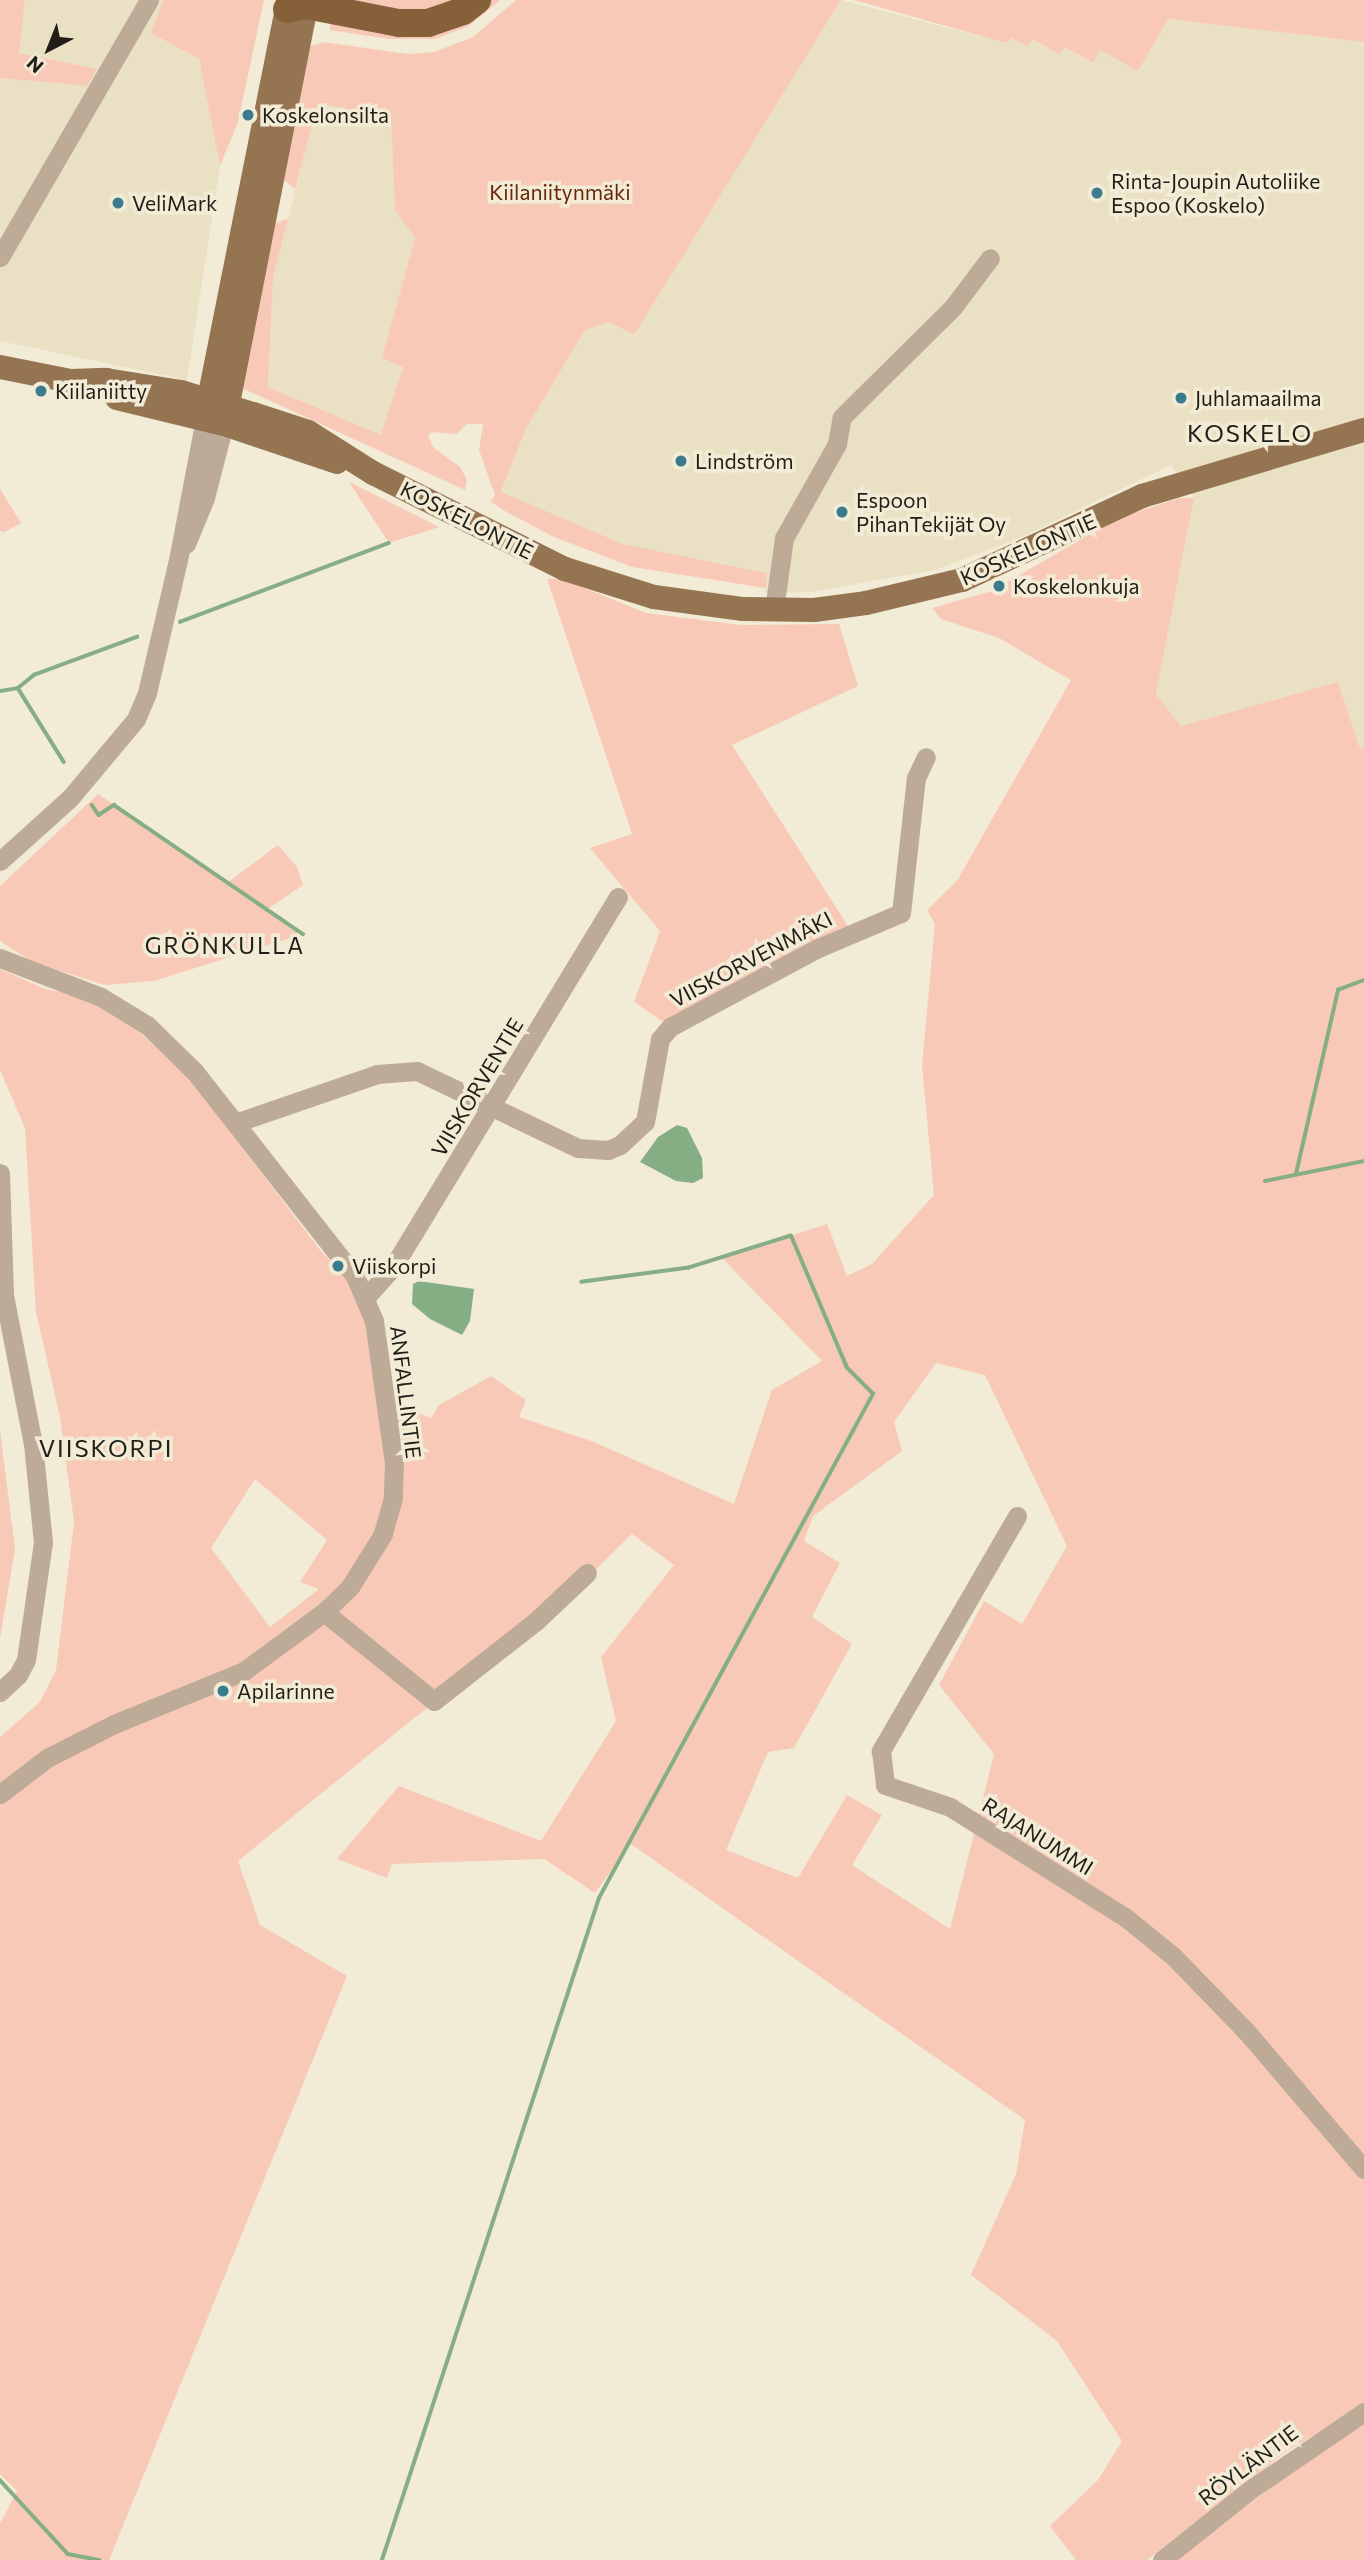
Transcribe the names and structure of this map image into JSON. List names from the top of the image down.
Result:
{
  "streets": {
    "main road": ["KOSKELONTIE"],
    "street": [
      "VIISKORVENMÄKI",
      "VIISKORVENTIE",
      "ANFALLINTIE",
      "RAJANUMMI",
      "RÖYLÄNTIE"
    ]
  },
  "crossings": [
    ["VIISKORVENMÄKI", "VIISKORVENTIE"],
    ["VIISKORVENMÄKI", "ANFALLINTIE"],
    ["VIISKORVENTIE", "ANFALLINTIE"]
  ],
  "districts": ["KOSKELO", "GRÖNKULLA", "VIISKORPI"],
  "parks": ["Kiilaniitynmäki"],
  "places": [
    "Koskelonsilta",
    "Rinta-Joupin Autoliike Espoo (Koskelo)",
    "VeliMark",
    "Kiilaniitty",
    "Juhlamaailma",
    "Lindström",
    "Espoon PihanTekijät Oy",
    "Koskelonkuja",
    "Viiskorpi",
    "Apilarinne"
  ],
  "north": "bottom left"
}
